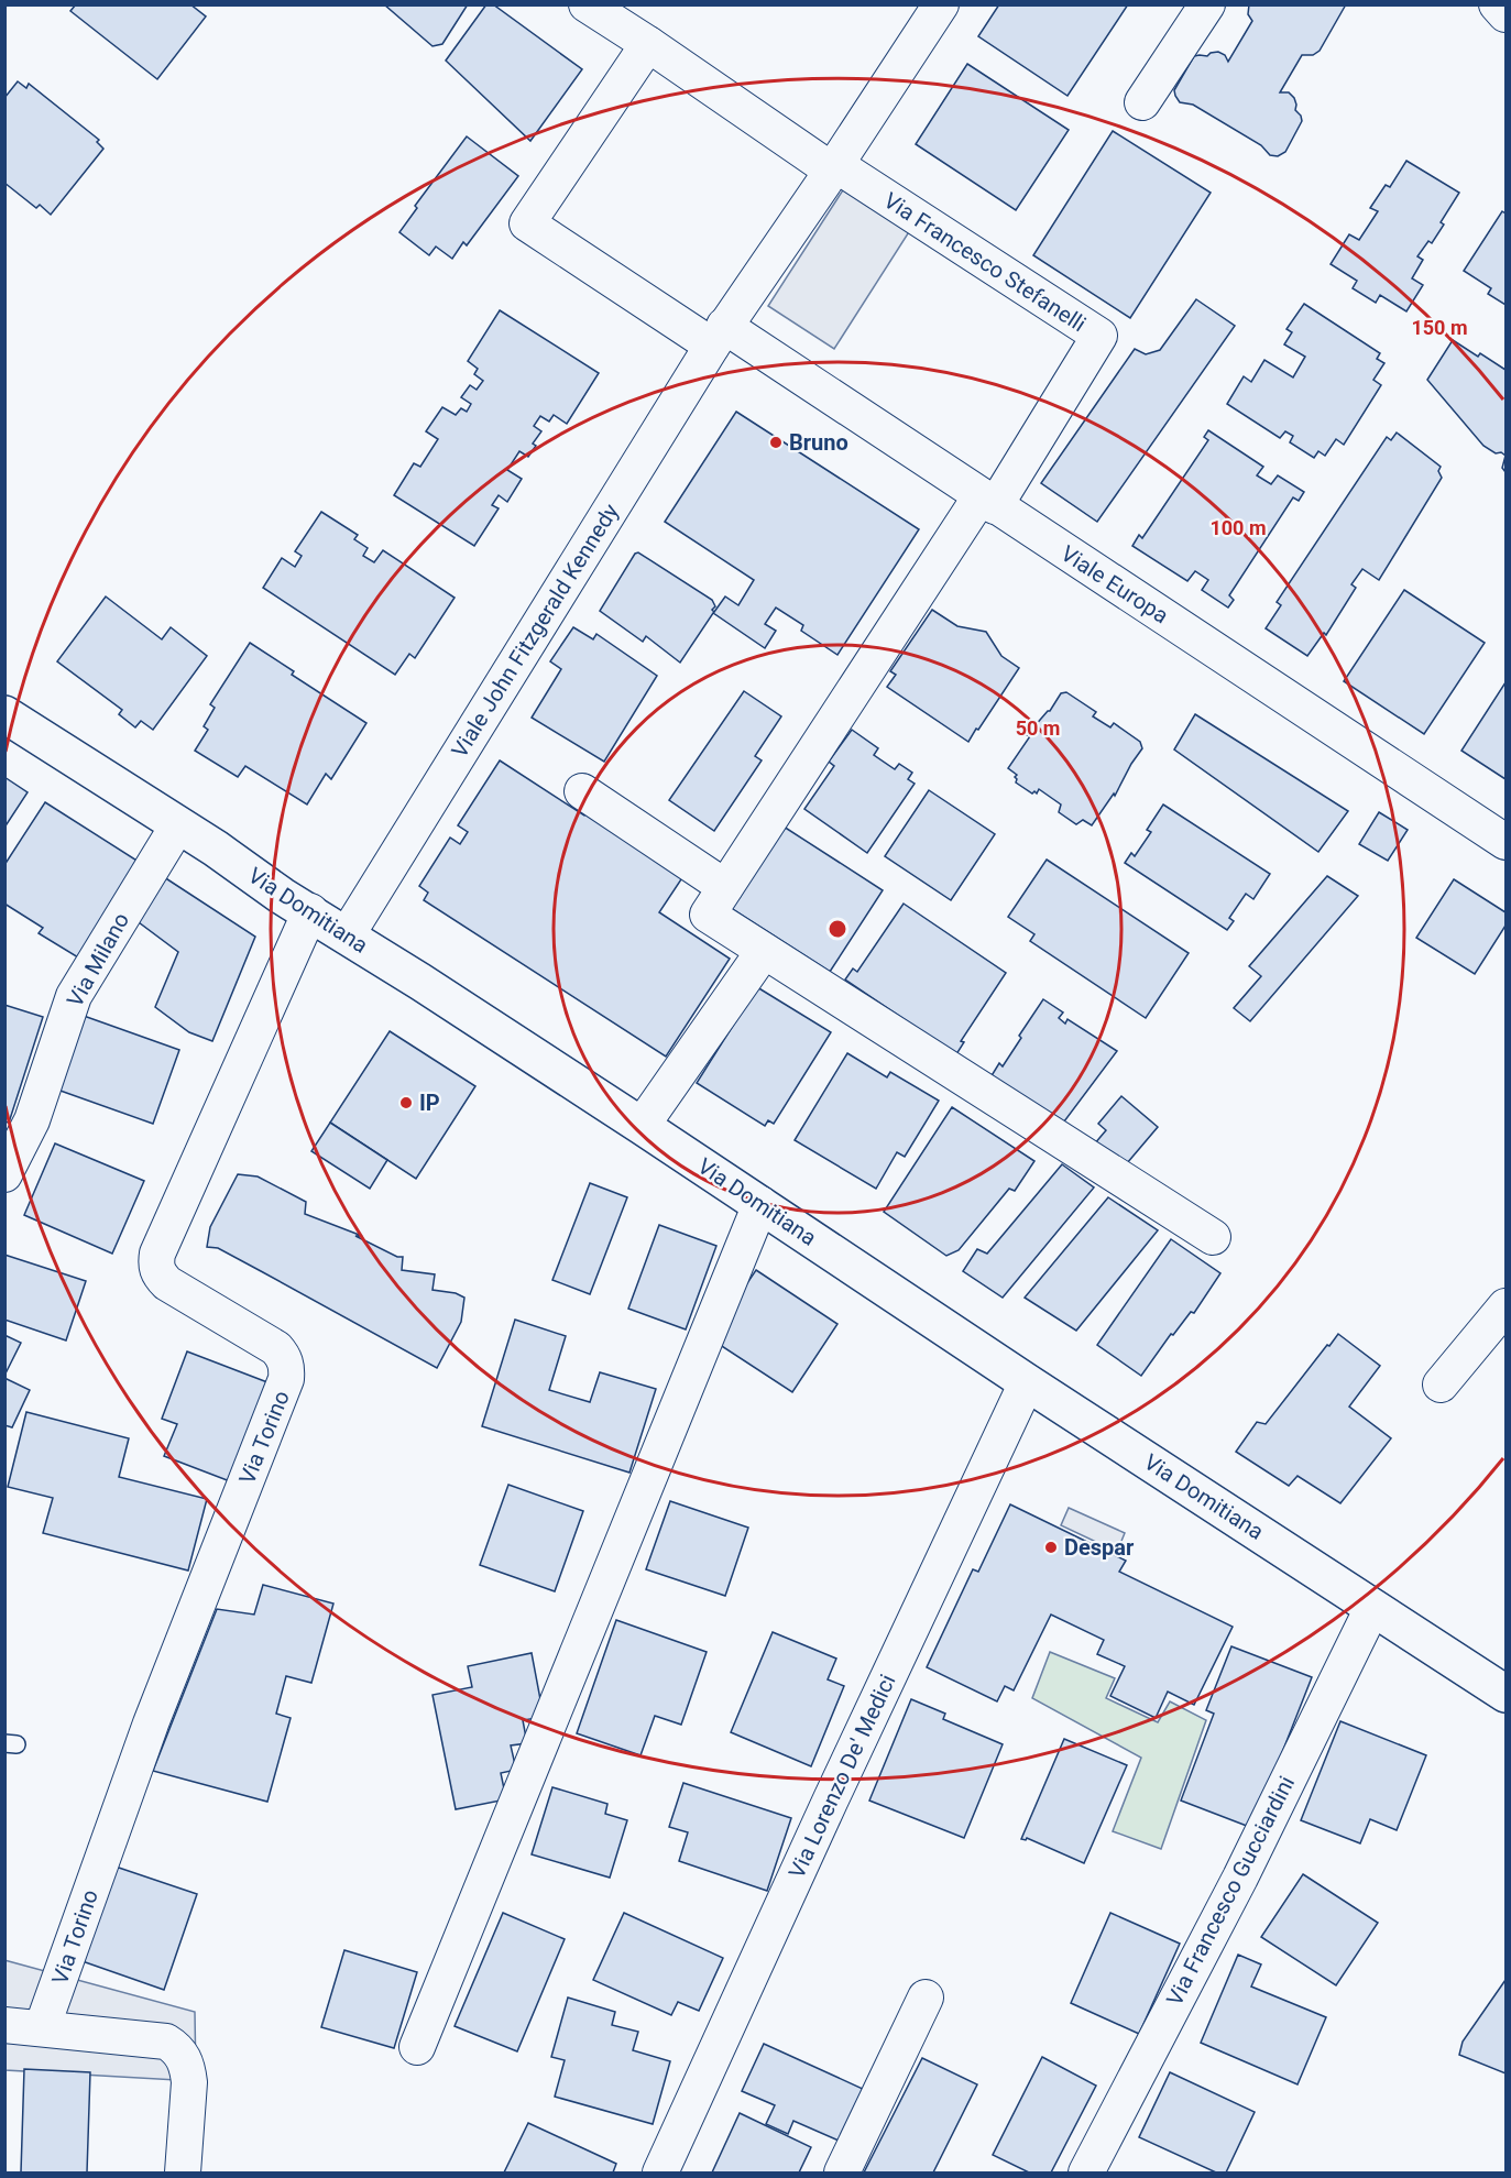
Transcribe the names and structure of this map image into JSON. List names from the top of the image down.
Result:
{
  "streets": {
    "main road": ["Via Domitiana"],
    "street": [
      "Via Francesco Stefanelli",
      "Viale Europa",
      "Viale John Fitzgerald Kennedy",
      "Via Milano",
      "Via Torino",
      "Via Lorenzo De' Medici",
      "Via Francesco Gucciardini"
    ]
  },
  "crossings": [
    ["Via Francesco Stefanelli", "Viale Europa"],
    ["Via Francesco Stefanelli", "Viale John Fitzgerald Kennedy"],
    ["Viale Europa", "Viale John Fitzgerald Kennedy"],
    ["Viale John Fitzgerald Kennedy", "Via Domitiana"],
    ["Via Domitiana", "Via Milano"],
    ["Via Domitiana", "Via Torino"],
    ["Via Domitiana", "Via Lorenzo De' Medici"],
    ["Via Domitiana", "Via Francesco Gucciardini"]
  ],
  "places": ["Bruno", "IP", "Despar"],
  "rings": ["150 m", "100 m", "50 m"]
}
